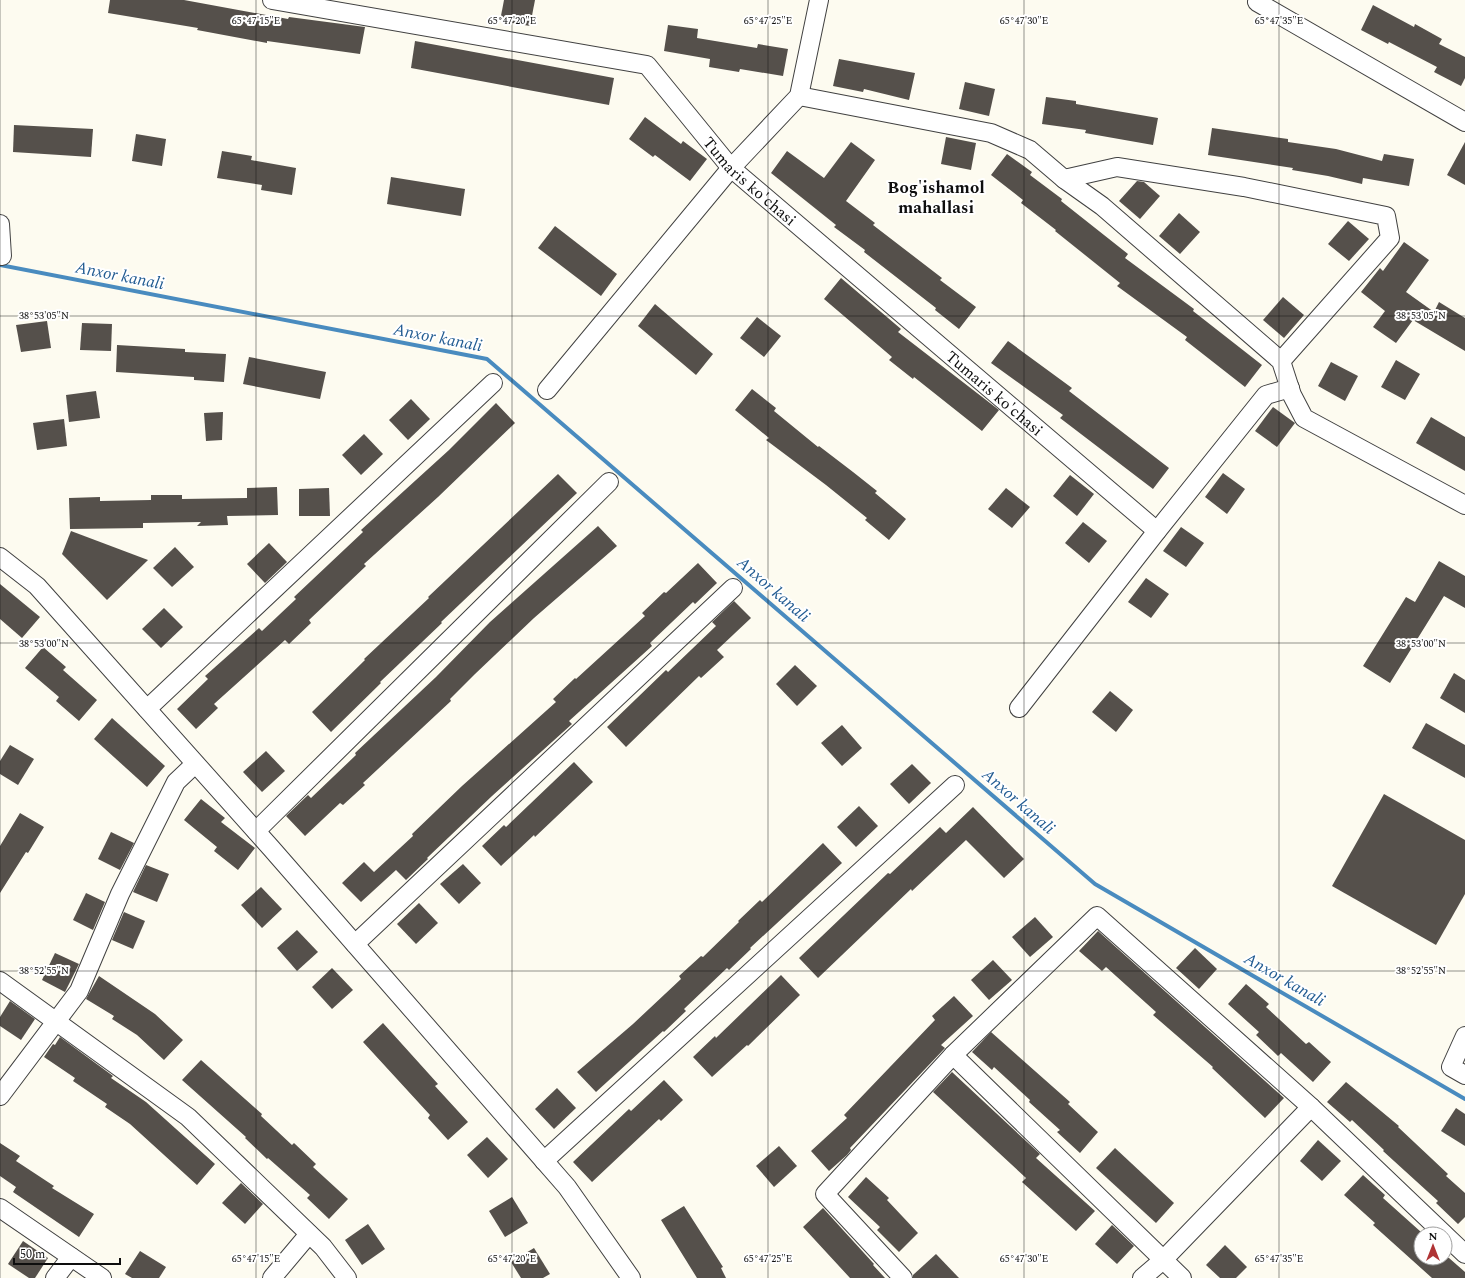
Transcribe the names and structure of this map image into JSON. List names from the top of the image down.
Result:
{
  "streets": {
    "street": ["Tumaris ko'chasi"]
  },
  "districts": ["Bog'ishamol mahallasi"],
  "water": ["Anxor kanali"],
  "scale_bar": "50 m",
  "north": "top",
  "coordinates": [
    "65°47'15\"E",
    "65°47'20\"E",
    "65°47'25\"E",
    "65°47'30\"E",
    "65°47'35\"E",
    "38°53'05\"N",
    "38°53'00\"N",
    "38°52'55\"N"
  ]
}
